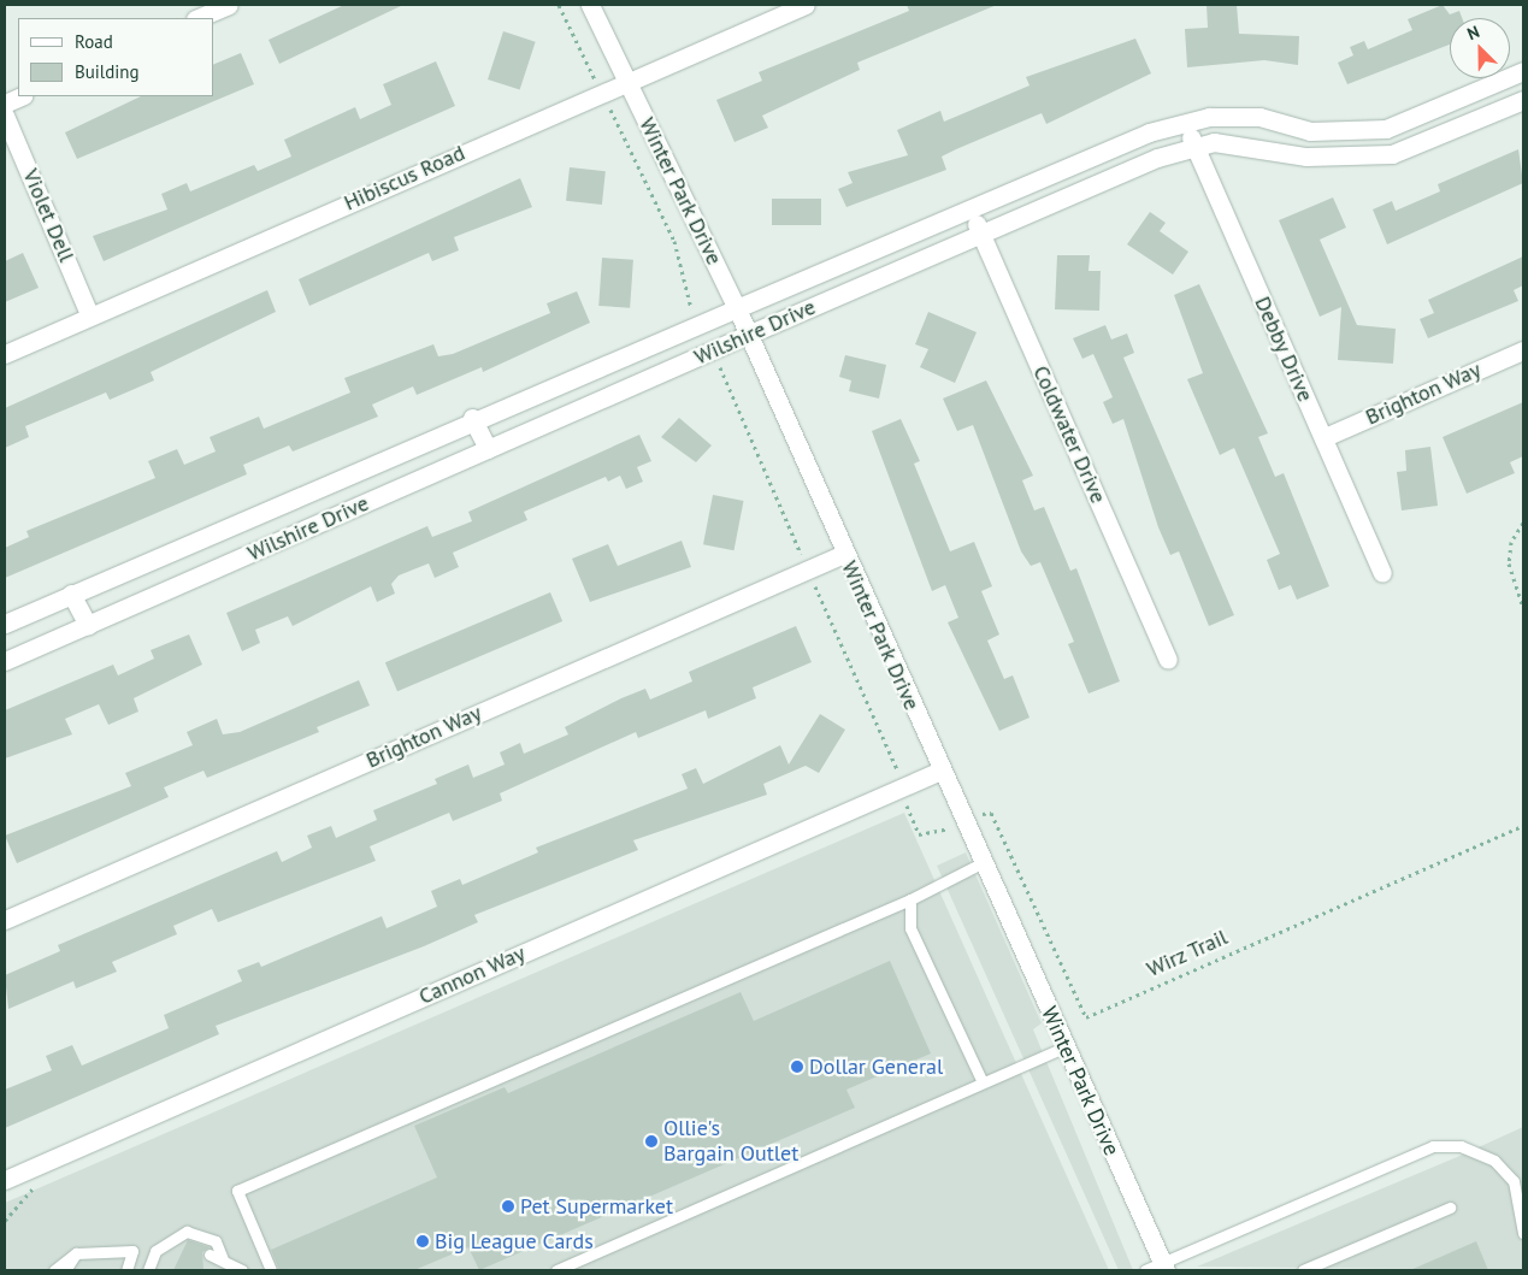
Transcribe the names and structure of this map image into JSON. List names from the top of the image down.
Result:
{
  "streets": {
    "street": [
      "Hibiscus Road",
      "Winter Park Drive",
      "Violet Dell",
      "Wilshire Drive",
      "Debby Drive",
      "Brighton Way",
      "Coldwater Drive",
      "Cannon Way"
    ],
    "path": ["Wirz Trail"]
  },
  "crossings": [
    ["Hibiscus Road", "Winter Park Drive"],
    ["Hibiscus Road", "Violet Dell"],
    ["Winter Park Drive", "Wilshire Drive"],
    ["Winter Park Drive", "Brighton Way"],
    ["Winter Park Drive", "Cannon Way"],
    ["Wilshire Drive", "Debby Drive"],
    ["Wilshire Drive", "Coldwater Drive"],
    ["Debby Drive", "Brighton Way"]
  ],
  "places": [
    "Dollar General",
    "Ollie's Bargain Outlet",
    "Pet Supermarket",
    "Big League Cards"
  ],
  "legend": ["Road", "Building"],
  "north": "top left"
}
